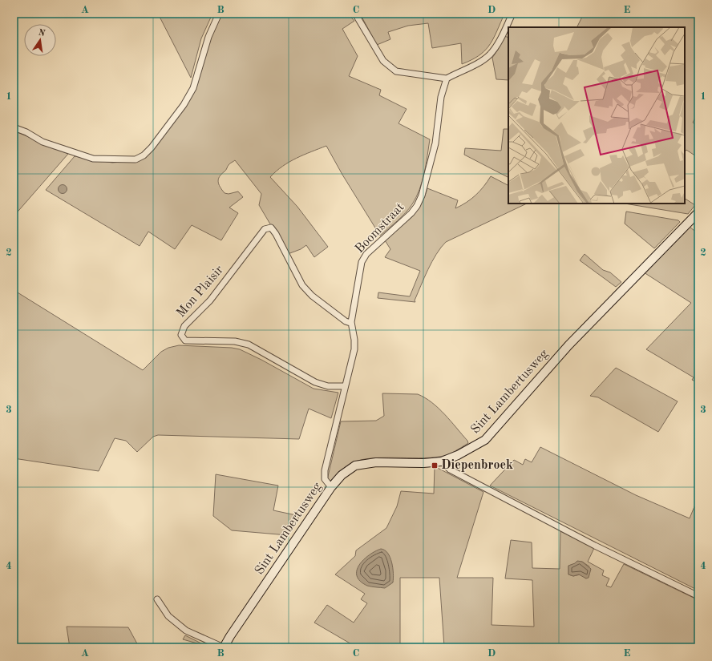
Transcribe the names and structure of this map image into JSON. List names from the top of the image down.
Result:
{
  "streets": {
    "street": ["Boomstraat", "Mon Plaisir", "Sint Lambertusweg"]
  },
  "crossings": [
    ["Boomstraat", "Mon Plaisir"],
    ["Boomstraat", "Sint Lambertusweg"]
  ],
  "places": {
    "transit": ["Diepenbroek"]
  },
  "north": "top",
  "grid": {
    "columns": [
      "A",
      "B",
      "C",
      "D",
      "E"
    ],
    "rows": [
      "1",
      "2",
      "3",
      "4"
    ]
  }
}
